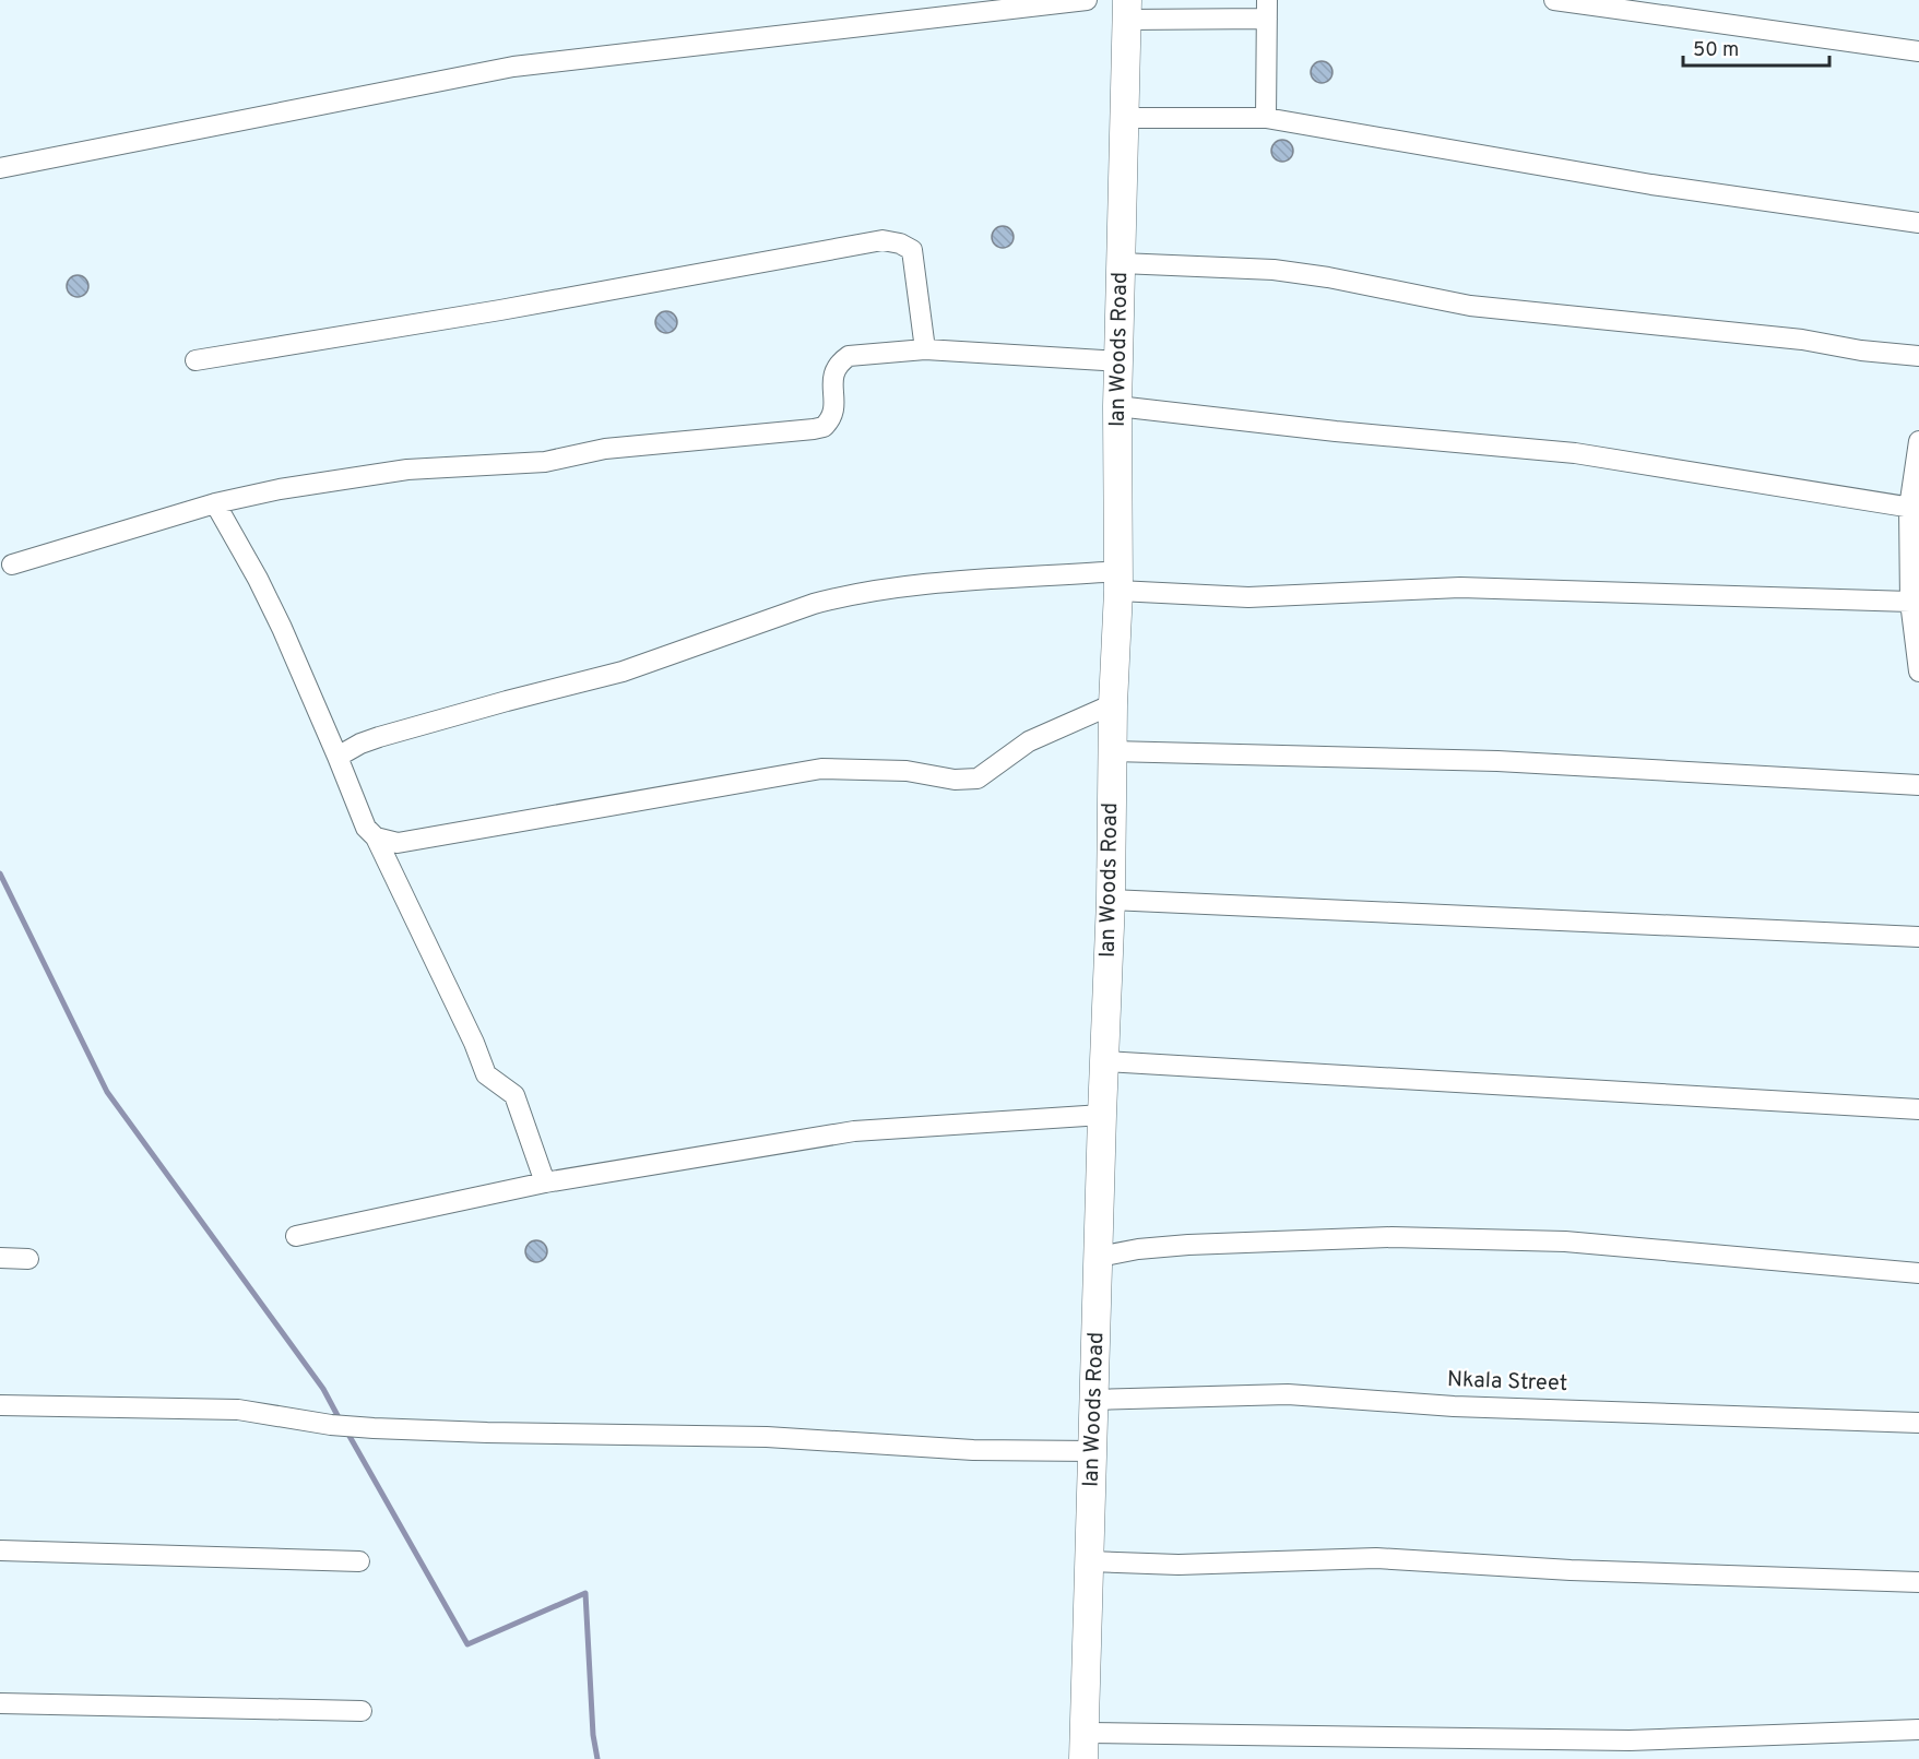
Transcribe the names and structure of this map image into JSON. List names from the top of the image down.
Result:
{
  "streets": {
    "street": ["Ian Woods Road", "Nkala Street"]
  },
  "crossings": [
    ["Ian Woods Road", "Nkala Street"]
  ],
  "scale_bar": "50 m"
}
